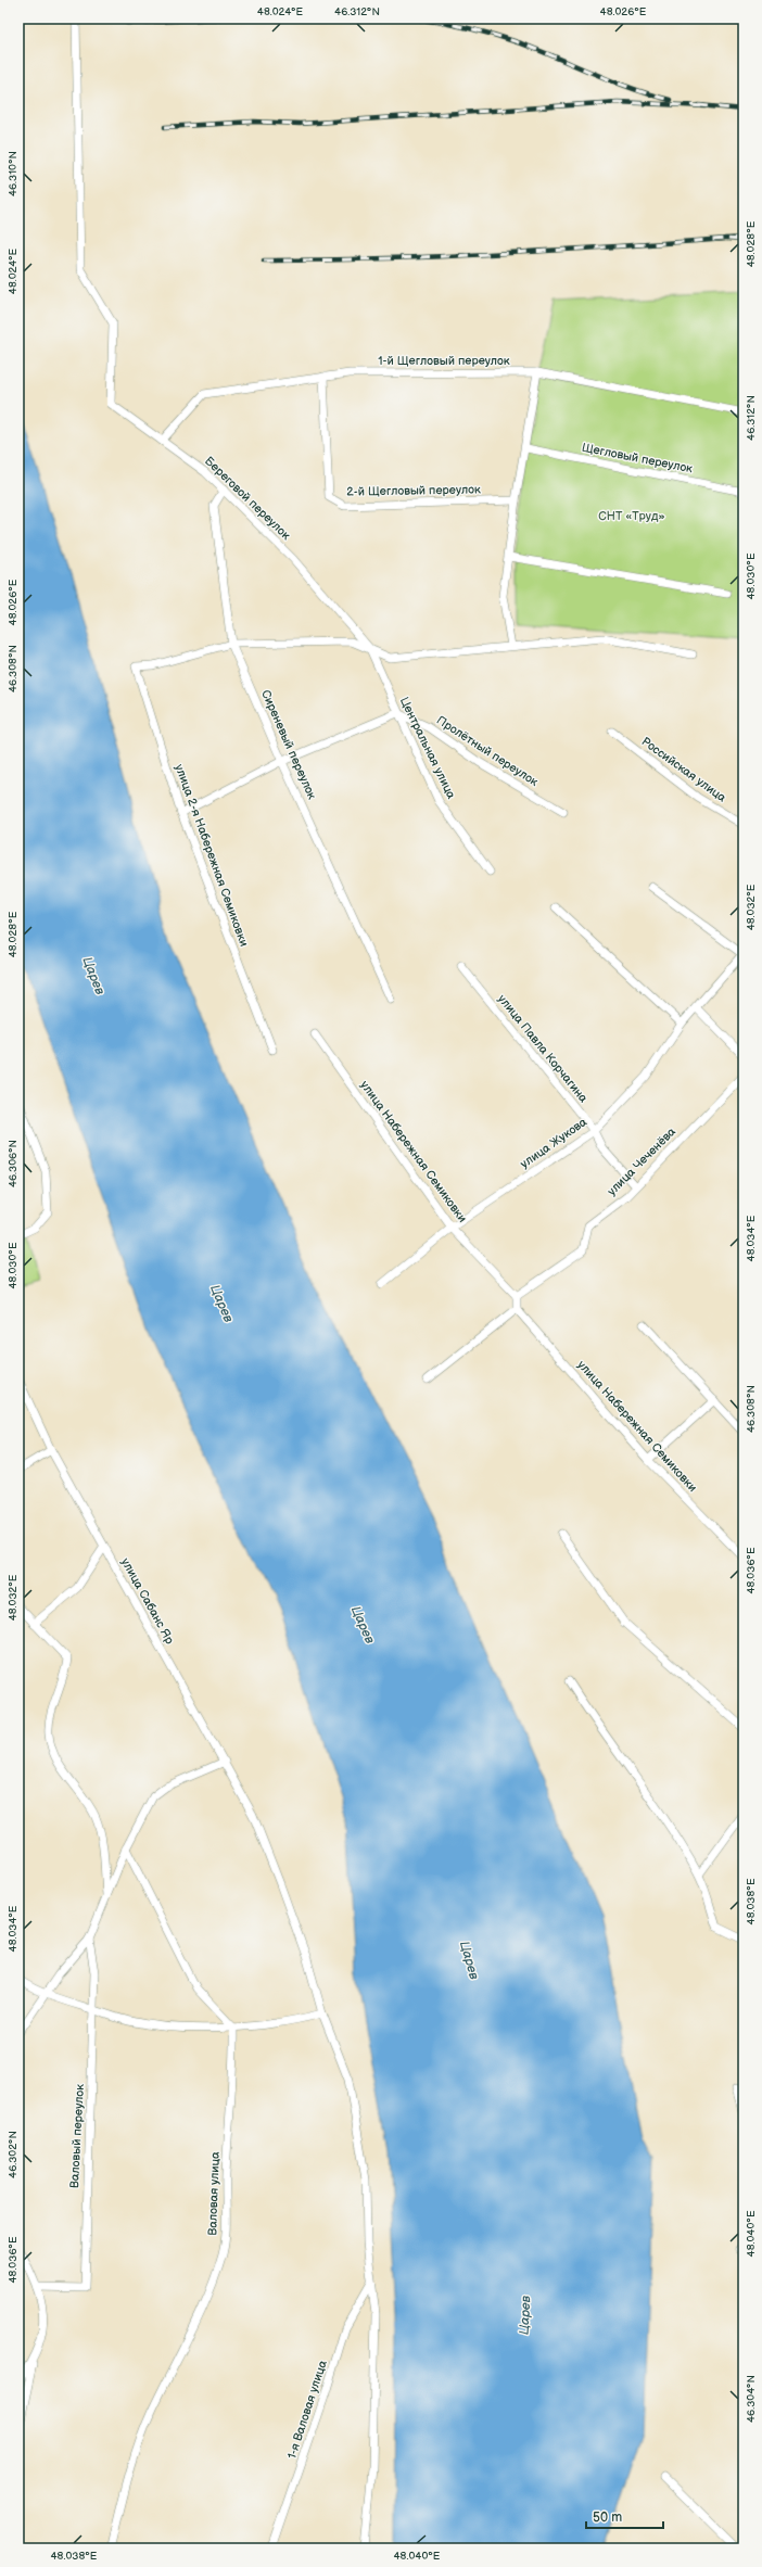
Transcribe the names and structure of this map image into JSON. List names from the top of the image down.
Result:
{
  "streets": {
    "street": [
      "1-й Щегловый переулок",
      "Щегловый переулок",
      "2-й Щегловый переулок",
      "Береговой переулок",
      "Сиреневый переулок",
      "Центральная улица",
      "Пролётный переулок",
      "Российская улица",
      "улица 2-я Набережная Семиковки",
      "улица Павла Корчагина",
      "улица Жукова",
      "улица Набережная Семиковки",
      "улица Чеченёва",
      "улица Сабанс Яр",
      "Валовый переулок",
      "Валовая улица",
      "1-я Валовая улица"
    ]
  },
  "crossings": [
    ["1-й Щегловый переулок", "2-й Щегловый переулок"],
    ["1-й Щегловый переулок", "Береговой переулок"],
    ["Береговой переулок", "Сиреневый переулок"],
    ["Береговой переулок", "Центральная улица"],
    ["Сиреневый переулок", "улица 2-я Набережная Семиковки"],
    ["Центральная улица", "Пролётный переулок"],
    ["улица Павла Корчагина", "улица Жукова"],
    ["улица Павла Корчагина", "улица Чеченёва"],
    ["улица Жукова", "улица Набережная Семиковки"],
    ["улица Набережная Семиковки", "улица Чеченёва"],
    ["улица Сабанс Яр", "1-я Валовая улица"]
  ],
  "water": ["Царев"],
  "parks": ["СНТ «Труд»"],
  "scale_bar": "50 m",
  "coordinates": [
    "48.024°E",
    "46.312°N",
    "48.026°E",
    "46.310°N",
    "48.028°E",
    "48.030°E",
    "46.308°N",
    "48.032°E",
    "46.306°N",
    "48.034°E",
    "48.036°E",
    "48.038°E",
    "46.302°N",
    "48.040°E",
    "46.304°N"
  ]
}
